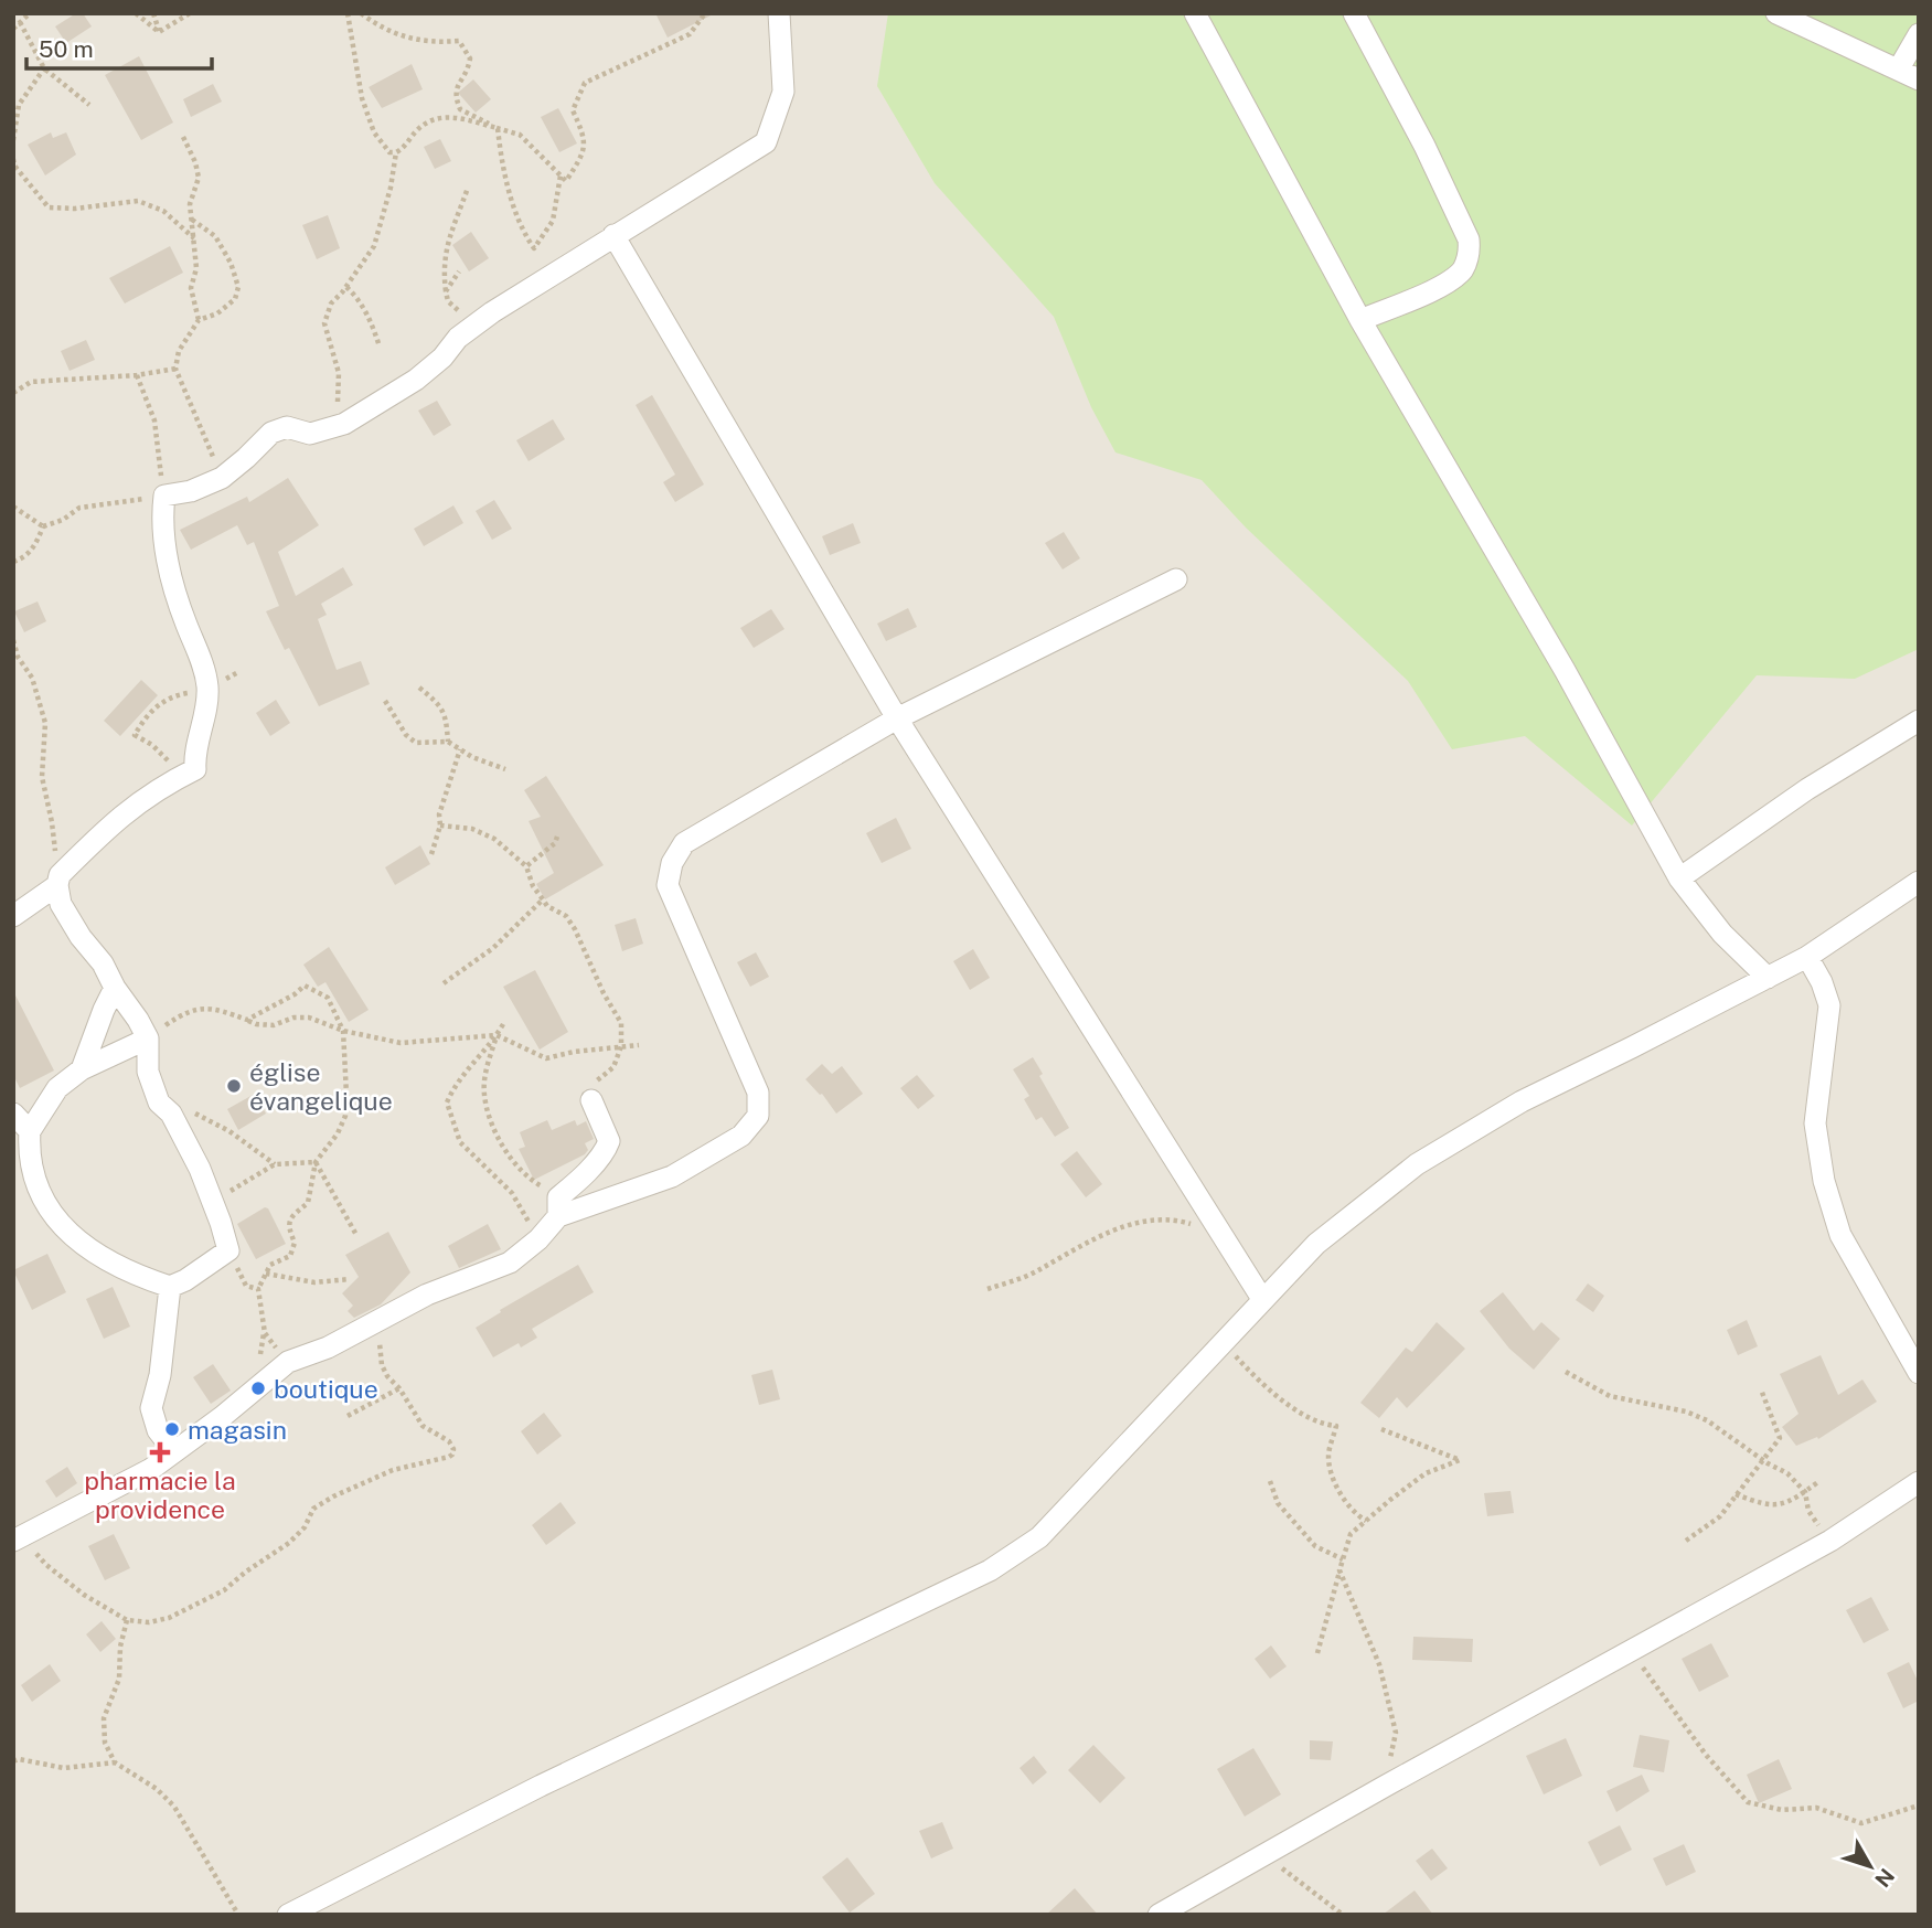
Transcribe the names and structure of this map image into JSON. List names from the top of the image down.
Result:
{
  "places": {
    "other": ["église évangelique", "boutique", "magasin"],
    "health": ["pharmacie la providence"]
  },
  "scale_bar": "50 m",
  "north": "bottom right"
}
